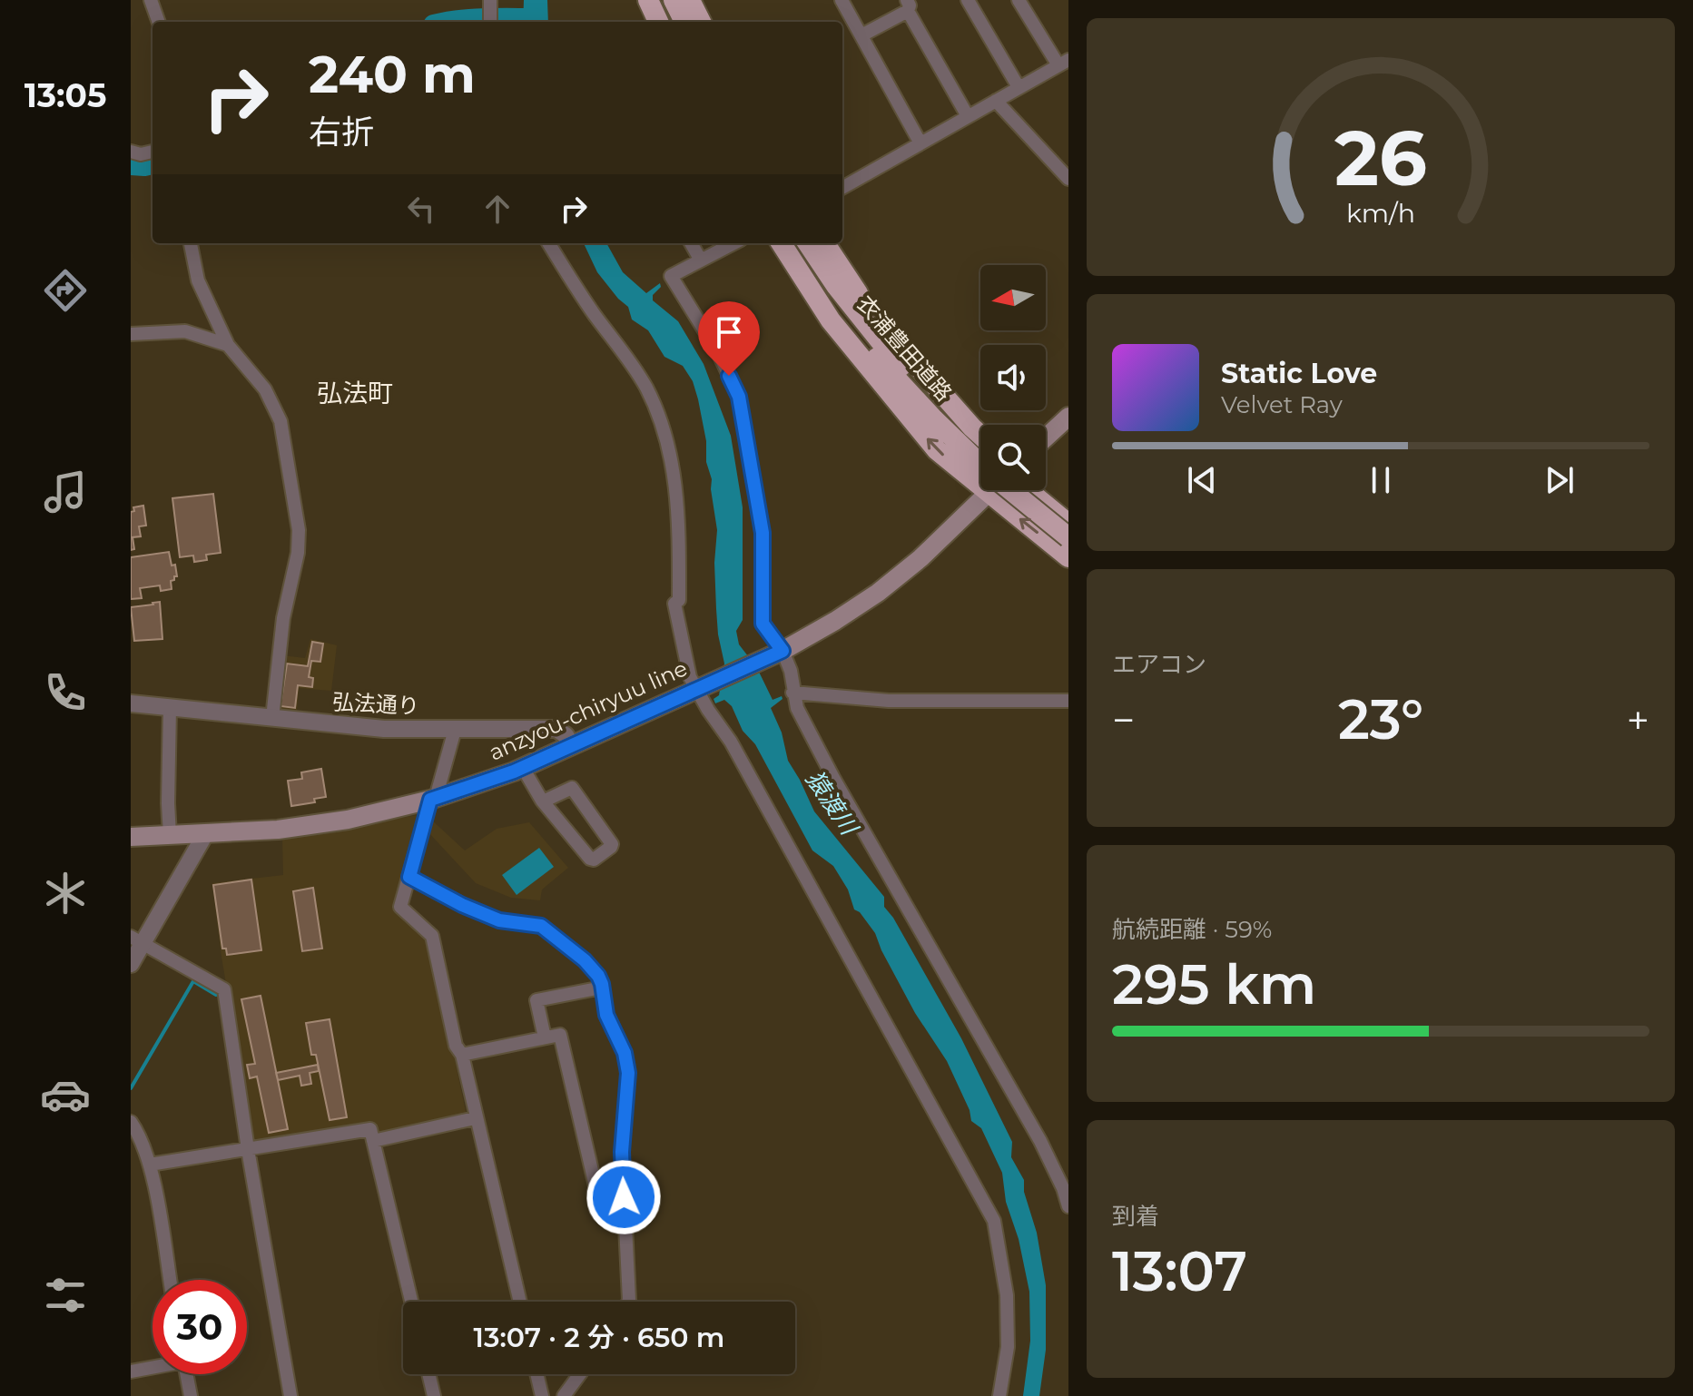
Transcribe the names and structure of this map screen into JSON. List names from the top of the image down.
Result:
{
  "streets": {
    "highway": ["衣浦豊田道路"],
    "main road": ["anzyou-chiryuu line"],
    "street": ["弘法通り"]
  },
  "crossings": [
    ["弘法通り", "anzyou-chiryuu line"]
  ],
  "districts": ["弘法町"],
  "water": ["猿渡川"],
  "north": "left",
  "page": {
    "tabs": "13:05",
    "turn": ["240 m", "右折"],
    "song": ["Static Love", "Velvet Ray"],
    "tile": [
      "エアコン",
      ["航続距離 · 59%", "295 km"],
      ["到着", "13:07"]
    ],
    "heat": ["−", "23°", "+"],
    "limit": "30",
    "trip": "13:07 · 2 分 · 650 m",
    "gauge": ["26", "km/h"]
  }
}
